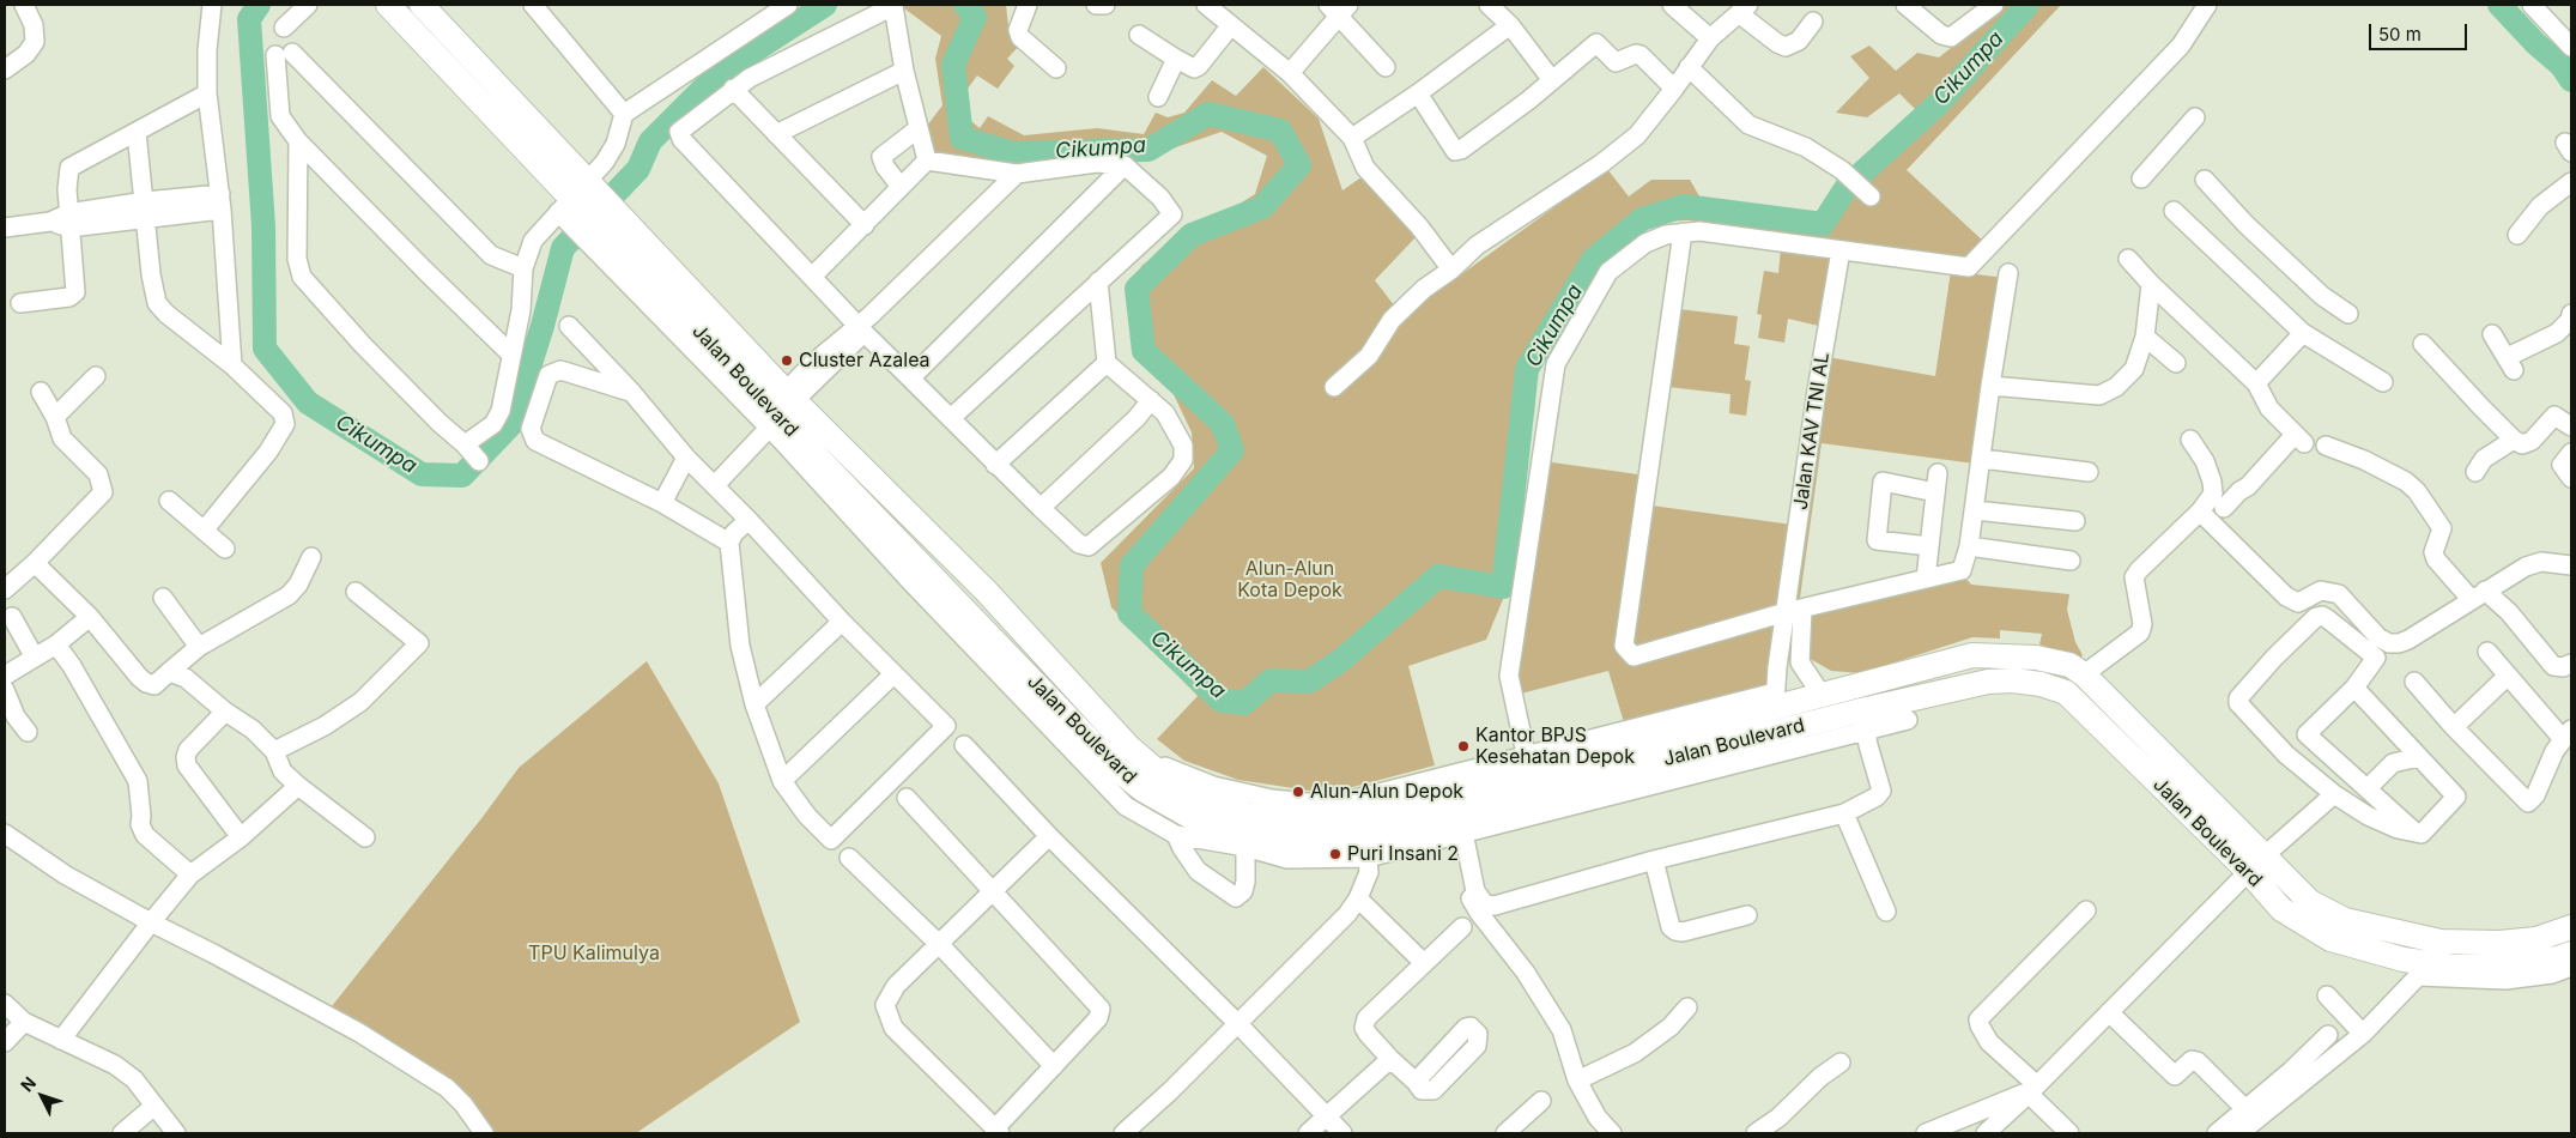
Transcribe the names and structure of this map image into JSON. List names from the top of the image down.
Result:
{
  "streets": {
    "main road": ["Jalan Boulevard"],
    "street": ["Jalan KAV TNI AL"]
  },
  "water": ["Cikumpa"],
  "parks": ["Alun-Alun Kota Depok", "TPU Kalimulya"],
  "places": [
    "Cluster Azalea",
    "Kantor BPJS Kesehatan Depok",
    "Alun-Alun Depok",
    "Puri Insani 2"
  ],
  "scale_bar": "50 m",
  "north": "top left"
}
